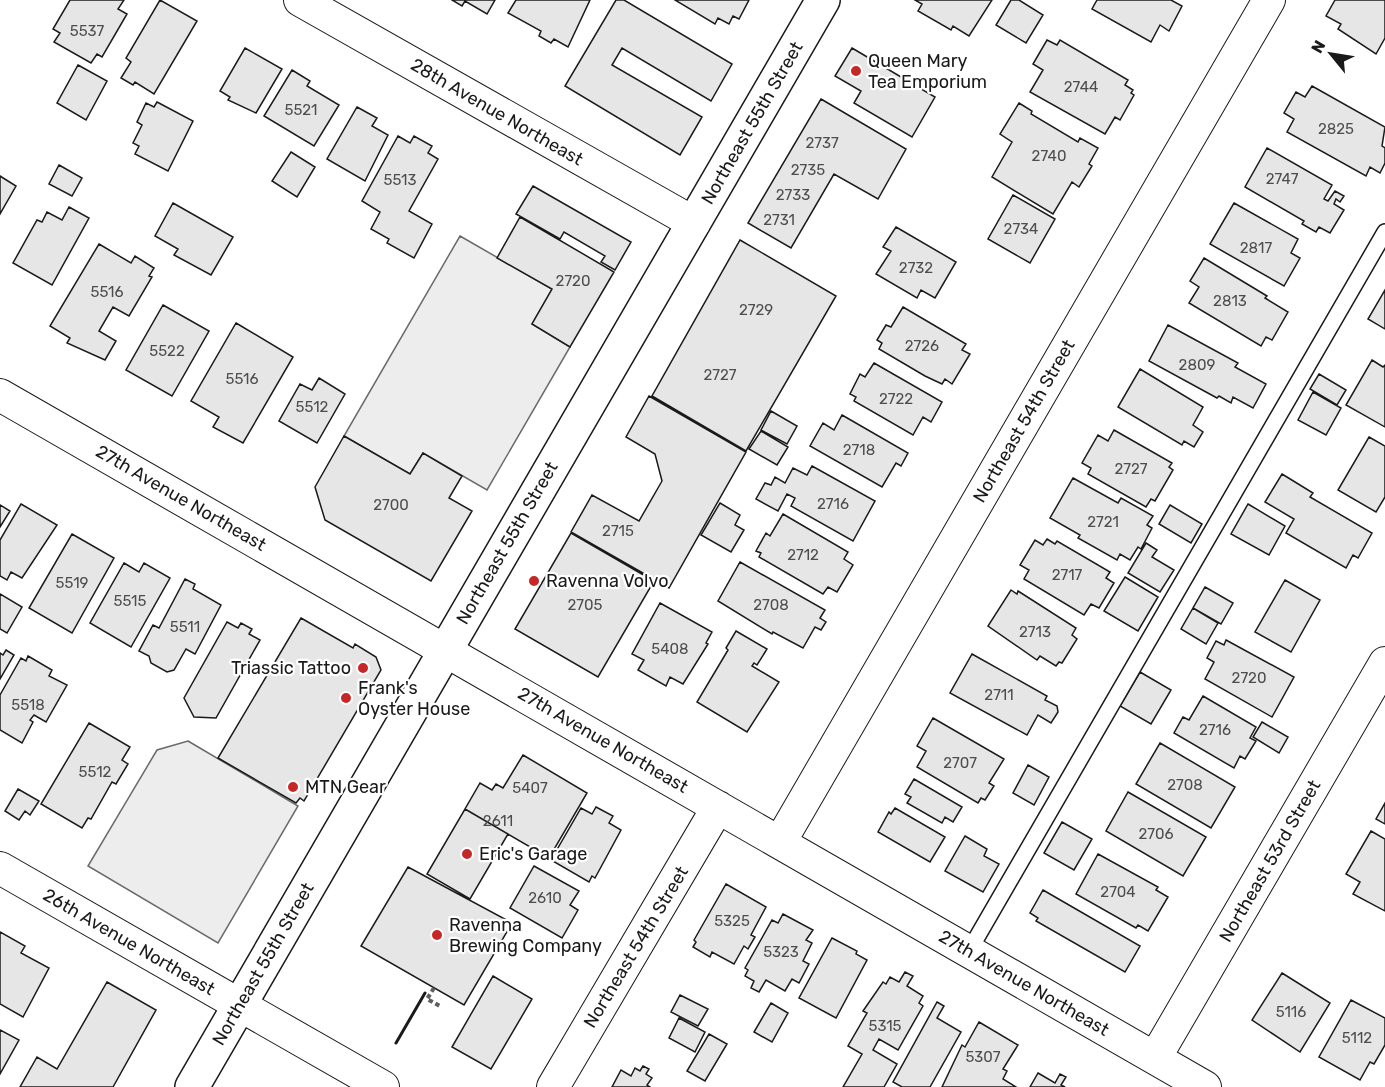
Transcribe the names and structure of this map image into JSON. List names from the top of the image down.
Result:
{
  "streets": {
    "main road": ["Northeast 55th Street"],
    "street": [
      "28th Avenue Northeast",
      "Northeast 54th Street",
      "27th Avenue Northeast",
      "Northeast 53rd Street",
      "26th Avenue Northeast"
    ]
  },
  "crossings": [
    ["28th Avenue Northeast", "Northeast 55th Street"],
    ["Northeast 55th Street", "27th Avenue Northeast"],
    ["Northeast 55th Street", "26th Avenue Northeast"],
    ["Northeast 54th Street", "27th Avenue Northeast"],
    ["27th Avenue Northeast", "Northeast 53rd Street"]
  ],
  "places": [
    "Queen Mary Tea Emporium",
    "Ravenna Volvo",
    "Triassic Tattoo",
    "Frank's Oyster House",
    "MTN Gear",
    "Eric's Garage",
    "Ravenna Brewing Company"
  ],
  "house_numbers": [
    "5537",
    "2744",
    "5521",
    "2825",
    "2737",
    "2740",
    "2735",
    "2747",
    "5513",
    "2733",
    "2731",
    "2734",
    "2817",
    "2732",
    "2720",
    "5516",
    "2813",
    "2729",
    "2726",
    "5522",
    "2809",
    "2727",
    "5516",
    "2722",
    "5512",
    "2718",
    "2727",
    "2716",
    "2700",
    "2721",
    "2715",
    "2712",
    "2717",
    "5519",
    "5515",
    "2705",
    "2708",
    "5511",
    "2713",
    "5408",
    "2720",
    "2711",
    "5518",
    "2716",
    "2707",
    "5512",
    "2708",
    "5407",
    "2611",
    "2706",
    "2704",
    "2610",
    "5325",
    "5323",
    "5116",
    "5315",
    "5112",
    "5307"
  ],
  "north": "top left"
}
